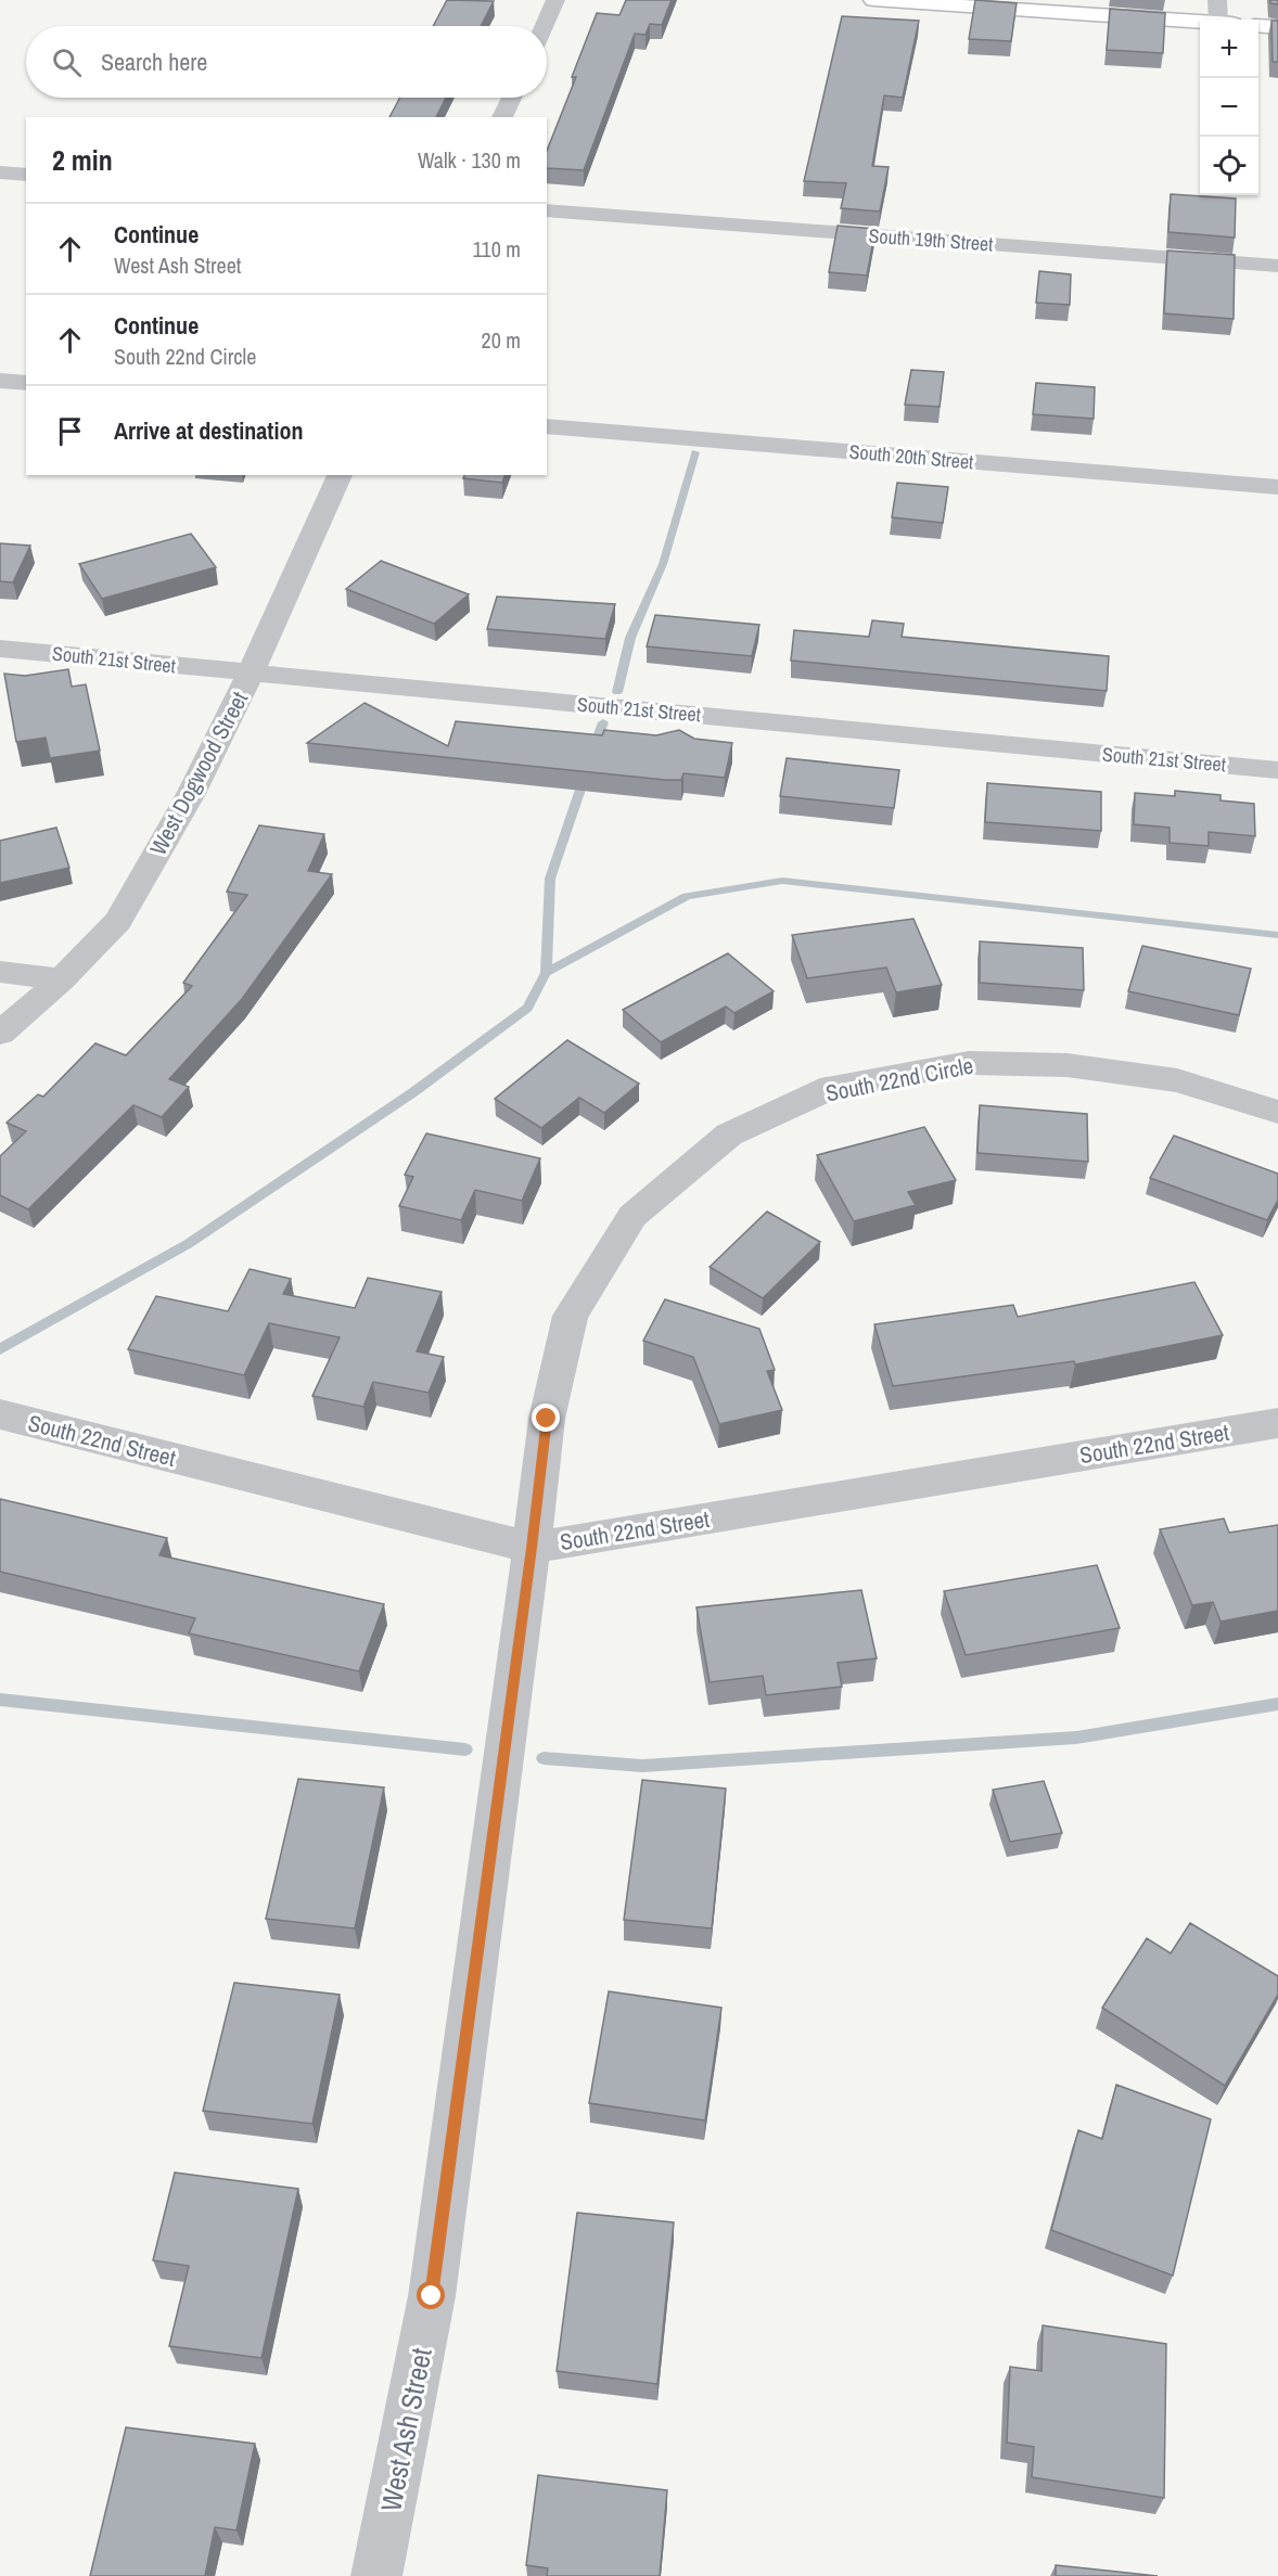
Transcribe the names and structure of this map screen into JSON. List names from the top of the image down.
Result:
{
  "streets": {
    "street": [
      "South 19th Street",
      "South 20th Street",
      "South 21st Street",
      "West Dogwood Street",
      "South 22nd Circle",
      "South 22nd Street",
      "West Ash Street"
    ]
  },
  "crossings": [
    ["South 21st Street", "West Dogwood Street"],
    ["South 22nd Circle", "South 22nd Street"],
    ["South 22nd Circle", "West Ash Street"],
    ["South 22nd Street", "West Ash Street"]
  ],
  "page": {
    "map_buttons": ["+", "−"],
    "search": "Search here",
    "heading": ["2 min", "Walk · 130 m"],
    "list": [
      ["Continue", "West Ash Street", "110 m"],
      ["Continue", "South 22nd Circle", "20 m"],
      "Arrive at destination"
    ]
  }
}
